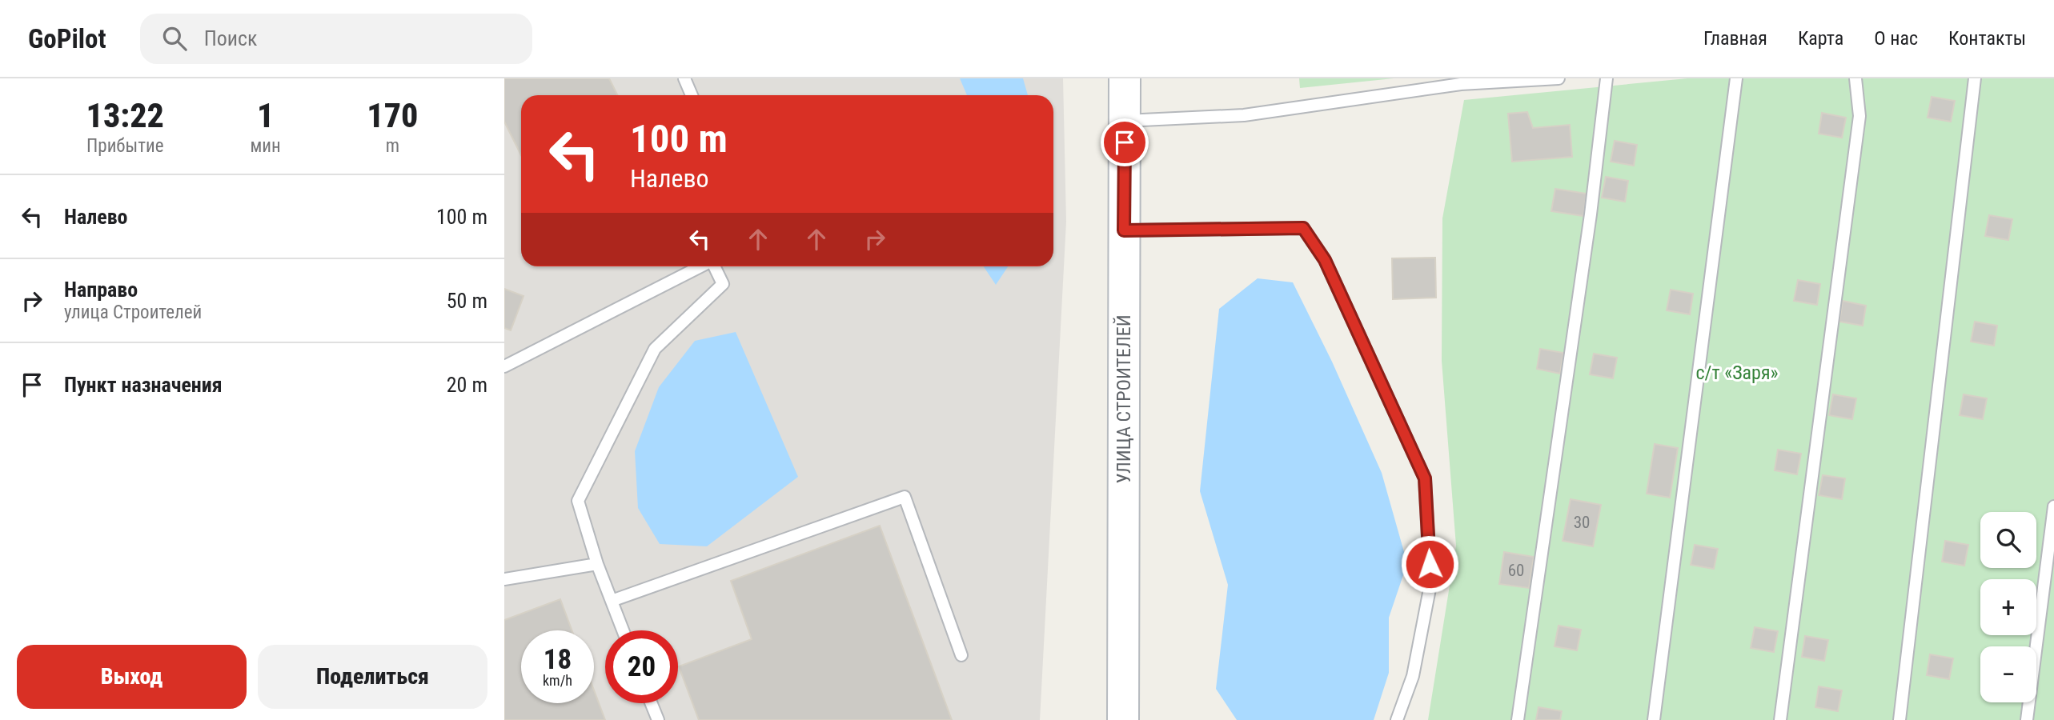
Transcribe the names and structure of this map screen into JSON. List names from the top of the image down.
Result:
{
  "streets": {
    "main road": ["УЛИЦА СТРОИТЕЛЕЙ"]
  },
  "parks": ["с/т «Заря»"],
  "house_numbers": ["30", "60"],
  "page": {
    "header": "GoPilot",
    "search": "Поиск",
    "nav": [
      "Главная",
      "Карта",
      "О нас",
      "Контакты"
    ],
    "eta": [
      "13:22",
      "Прибытие",
      "1",
      "мин",
      "170",
      "m"
    ],
    "turn": ["100 m", "Налево"],
    "list": [
      {
        "name": "Налево",
        "value": "100 m"
      },
      {
        "name": "Направо",
        "note": "улица Строителей",
        "value": "50 m"
      },
      {
        "name": "Пункт назначения",
        "value": "20 m"
      }
    ],
    "map_buttons": ["+", "−"],
    "speed": "18 km/h",
    "limit": "20",
    "buttons": ["Выход", "Поделиться"]
  }
}
